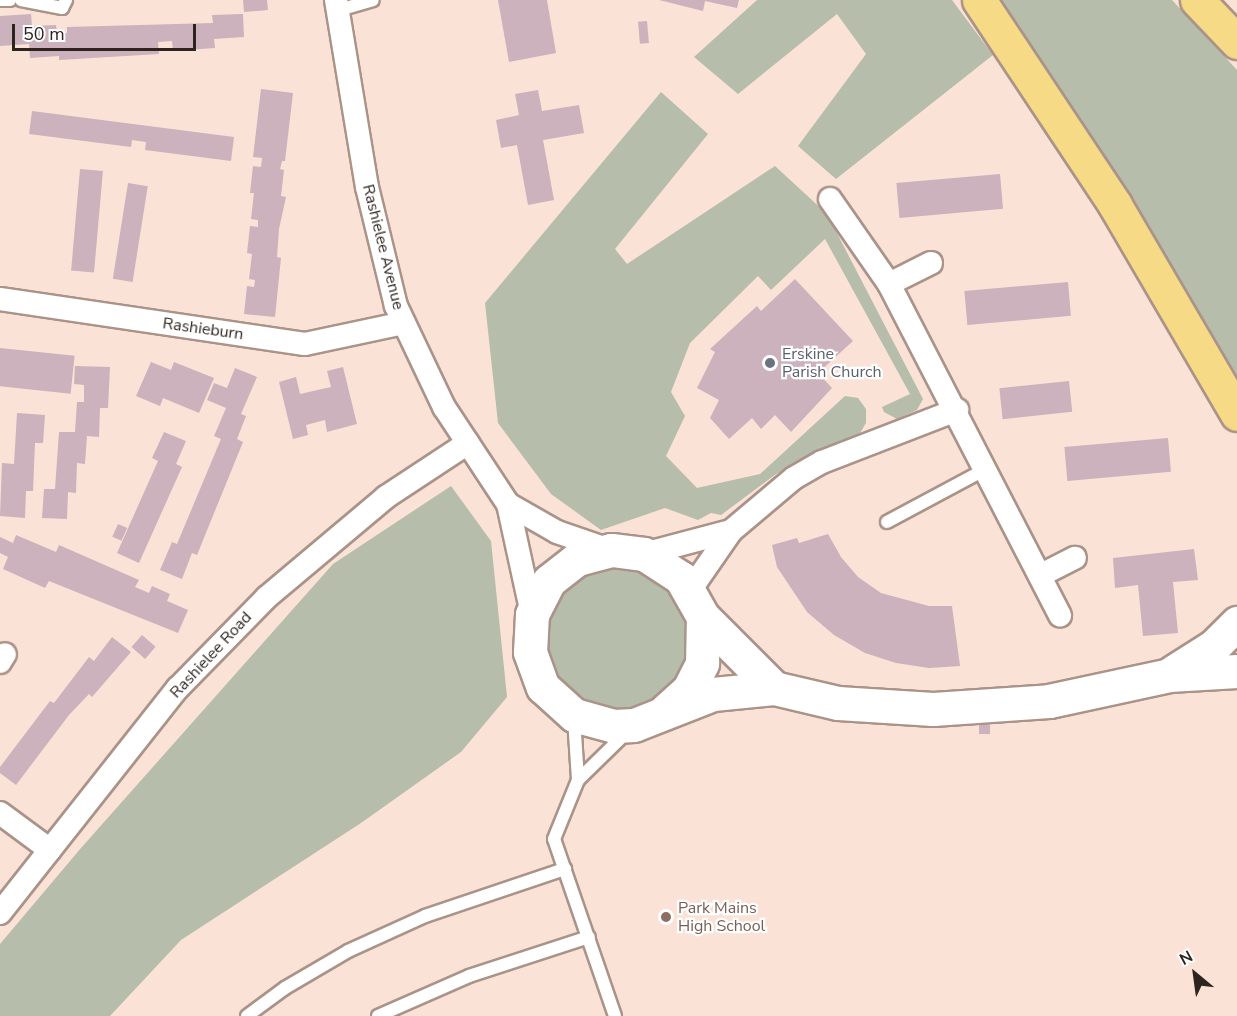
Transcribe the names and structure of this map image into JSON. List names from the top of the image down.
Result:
{
  "streets": {
    "street": ["Rashielee Avenue", "Rashieburn", "Rashielee Road"]
  },
  "crossings": [
    ["Rashielee Avenue", "Rashieburn"],
    ["Rashielee Avenue", "Rashielee Road"]
  ],
  "places": ["Erskine Parish Church", "Park Mains High School"],
  "scale_bar": "50 m",
  "north": "top left"
}
